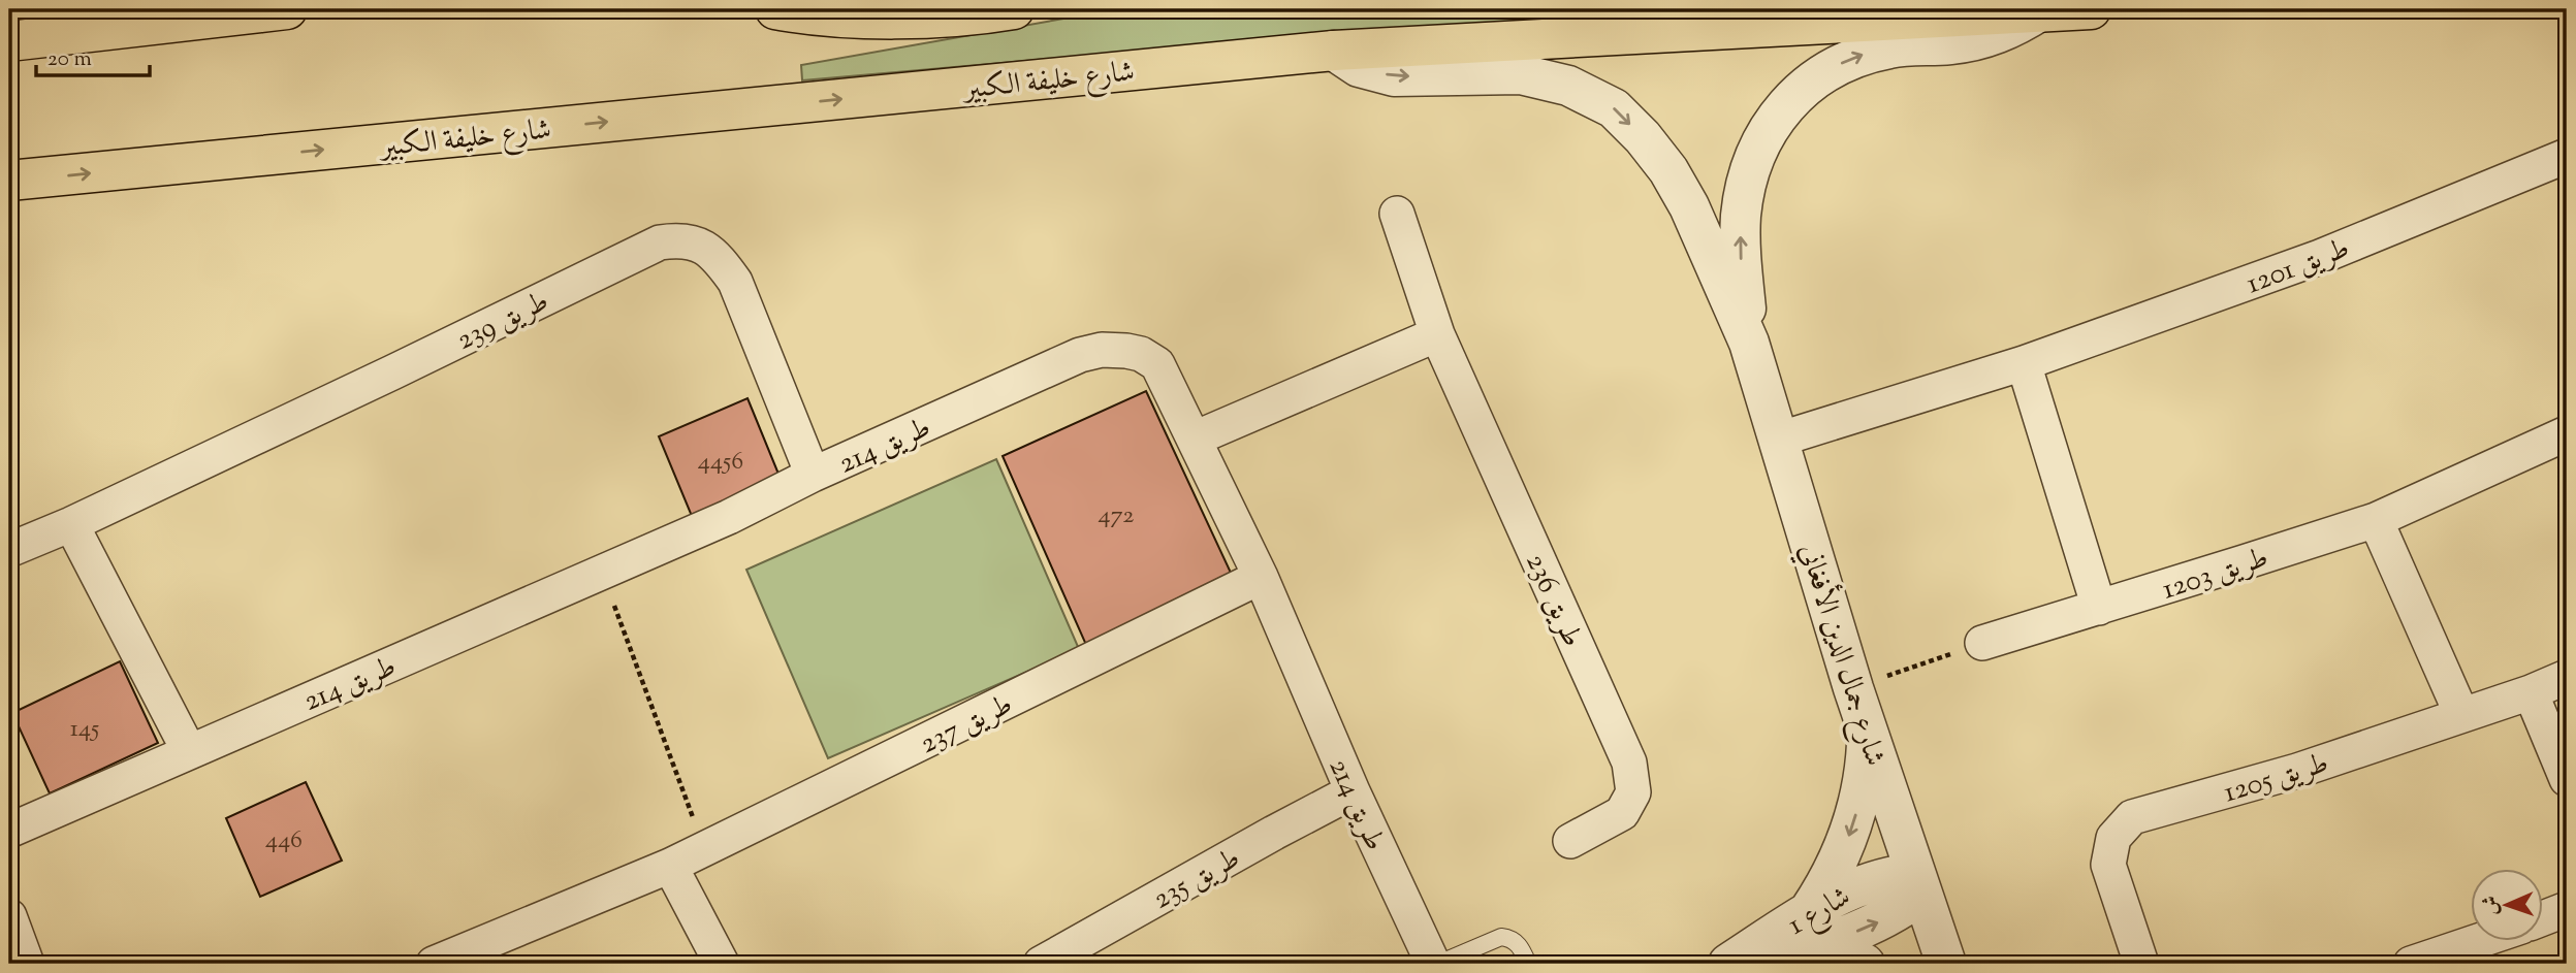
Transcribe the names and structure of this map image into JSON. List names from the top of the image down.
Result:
{
  "streets": {
    "main road": ["شارع خليفة الكبير"],
    "street": [
      "طريق 1201",
      "طريق 239",
      "طريق 214",
      "طريق 1203",
      "طريق 236",
      "شارع جمال الدين الأفغاني",
      "طريق 237",
      "طريق 1205",
      "طريق 235",
      "شارع 1"
    ]
  },
  "crossings": [
    ["شارع خليفة الكبير", "شارع جمال الدين الأفغاني"],
    ["طريق 1201", "شارع جمال الدين الأفغاني"],
    ["طريق 239", "طريق 214"],
    ["طريق 214", "طريق 237"],
    ["طريق 214", "طريق 235"],
    ["شارع جمال الدين الأفغاني", "شارع 1"]
  ],
  "house_numbers": [
    "4456",
    "472",
    "145",
    "446"
  ],
  "scale_bar": "20 m",
  "north": "left"
}
